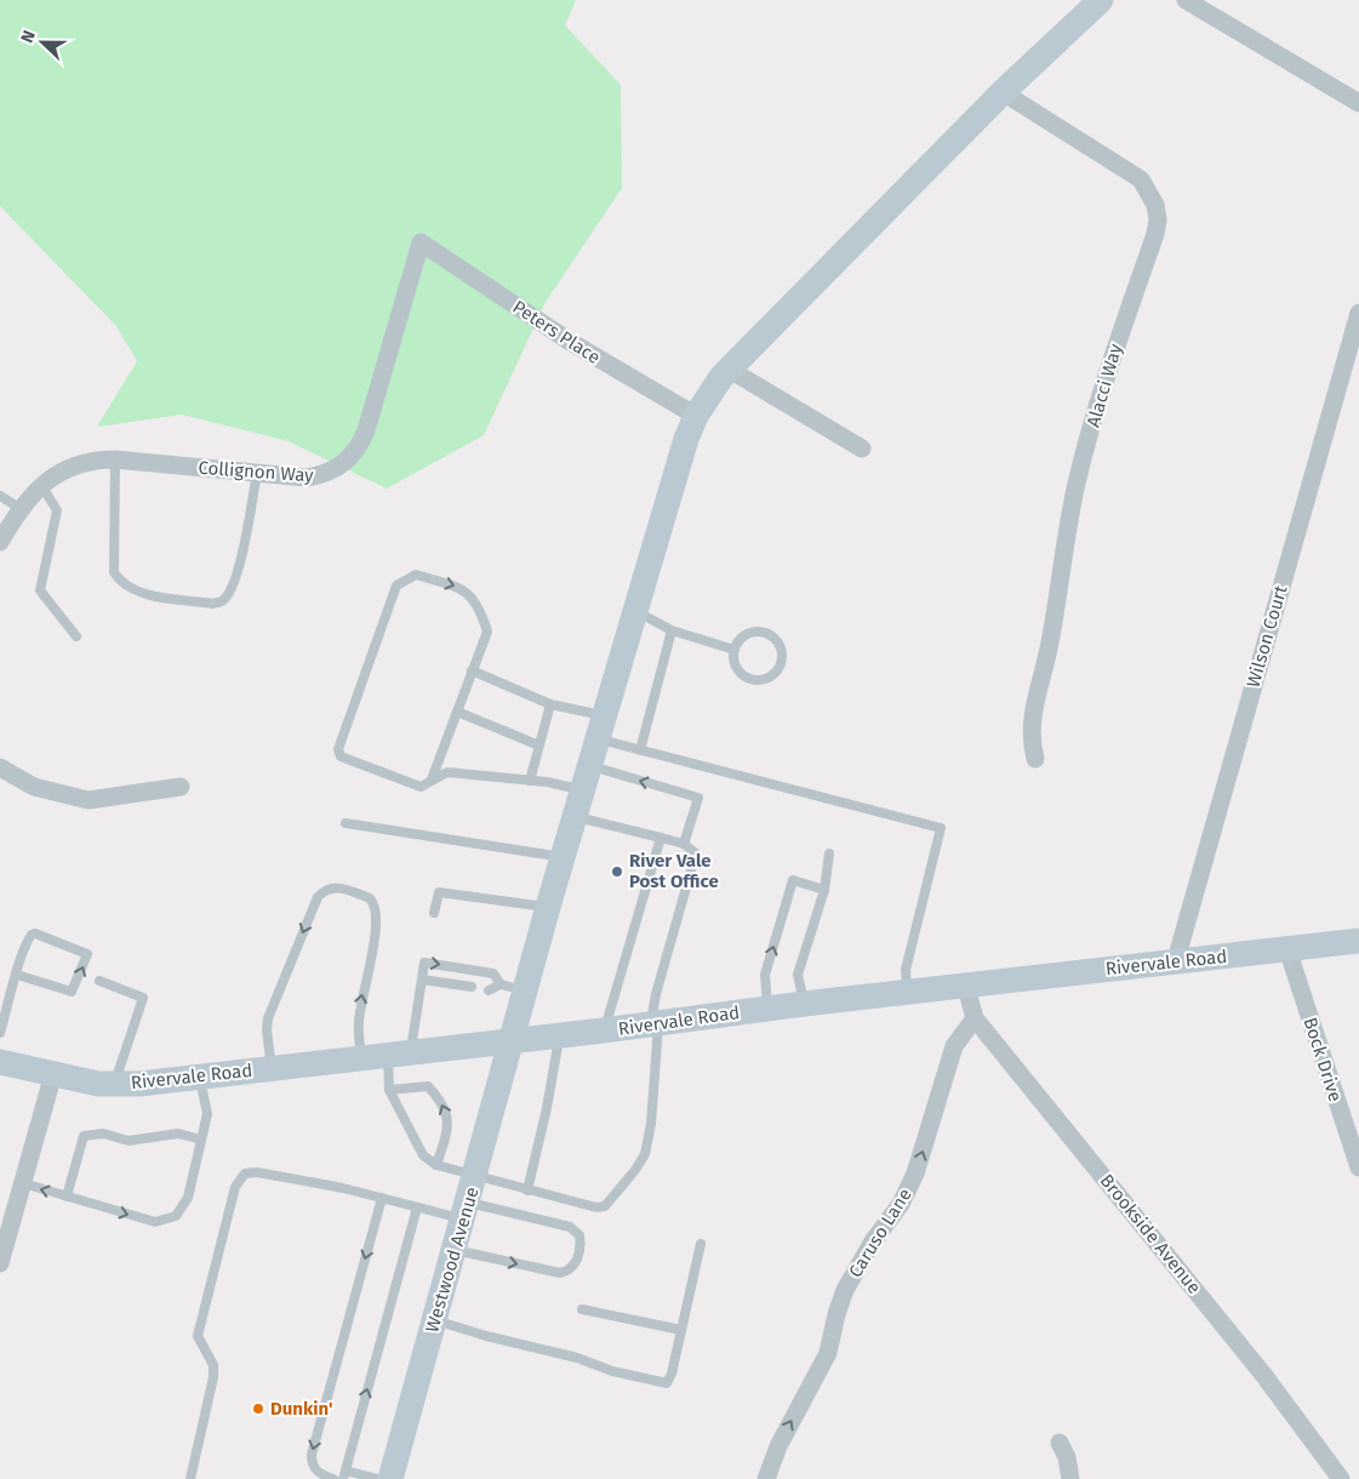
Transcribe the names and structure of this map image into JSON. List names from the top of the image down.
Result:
{
  "streets": {
    "street": [
      "Peters Place",
      "Alacci Way",
      "Collignon Way",
      "Wilson Court",
      "Rivervale Road",
      "Bock Drive",
      "Caruso Lane",
      "Brookside Avenue",
      "Westwood Avenue"
    ]
  },
  "crossings": [
    ["Peters Place", "Collignon Way"],
    ["Peters Place", "Westwood Avenue"],
    ["Alacci Way", "Westwood Avenue"],
    ["Wilson Court", "Rivervale Road"],
    ["Rivervale Road", "Bock Drive"],
    ["Rivervale Road", "Brookside Avenue"],
    ["Rivervale Road", "Westwood Avenue"],
    ["Caruso Lane", "Brookside Avenue"]
  ],
  "one_way": ["Caruso Lane"],
  "places": ["River Vale Post Office", "Dunkin'"],
  "north": "left"
}
